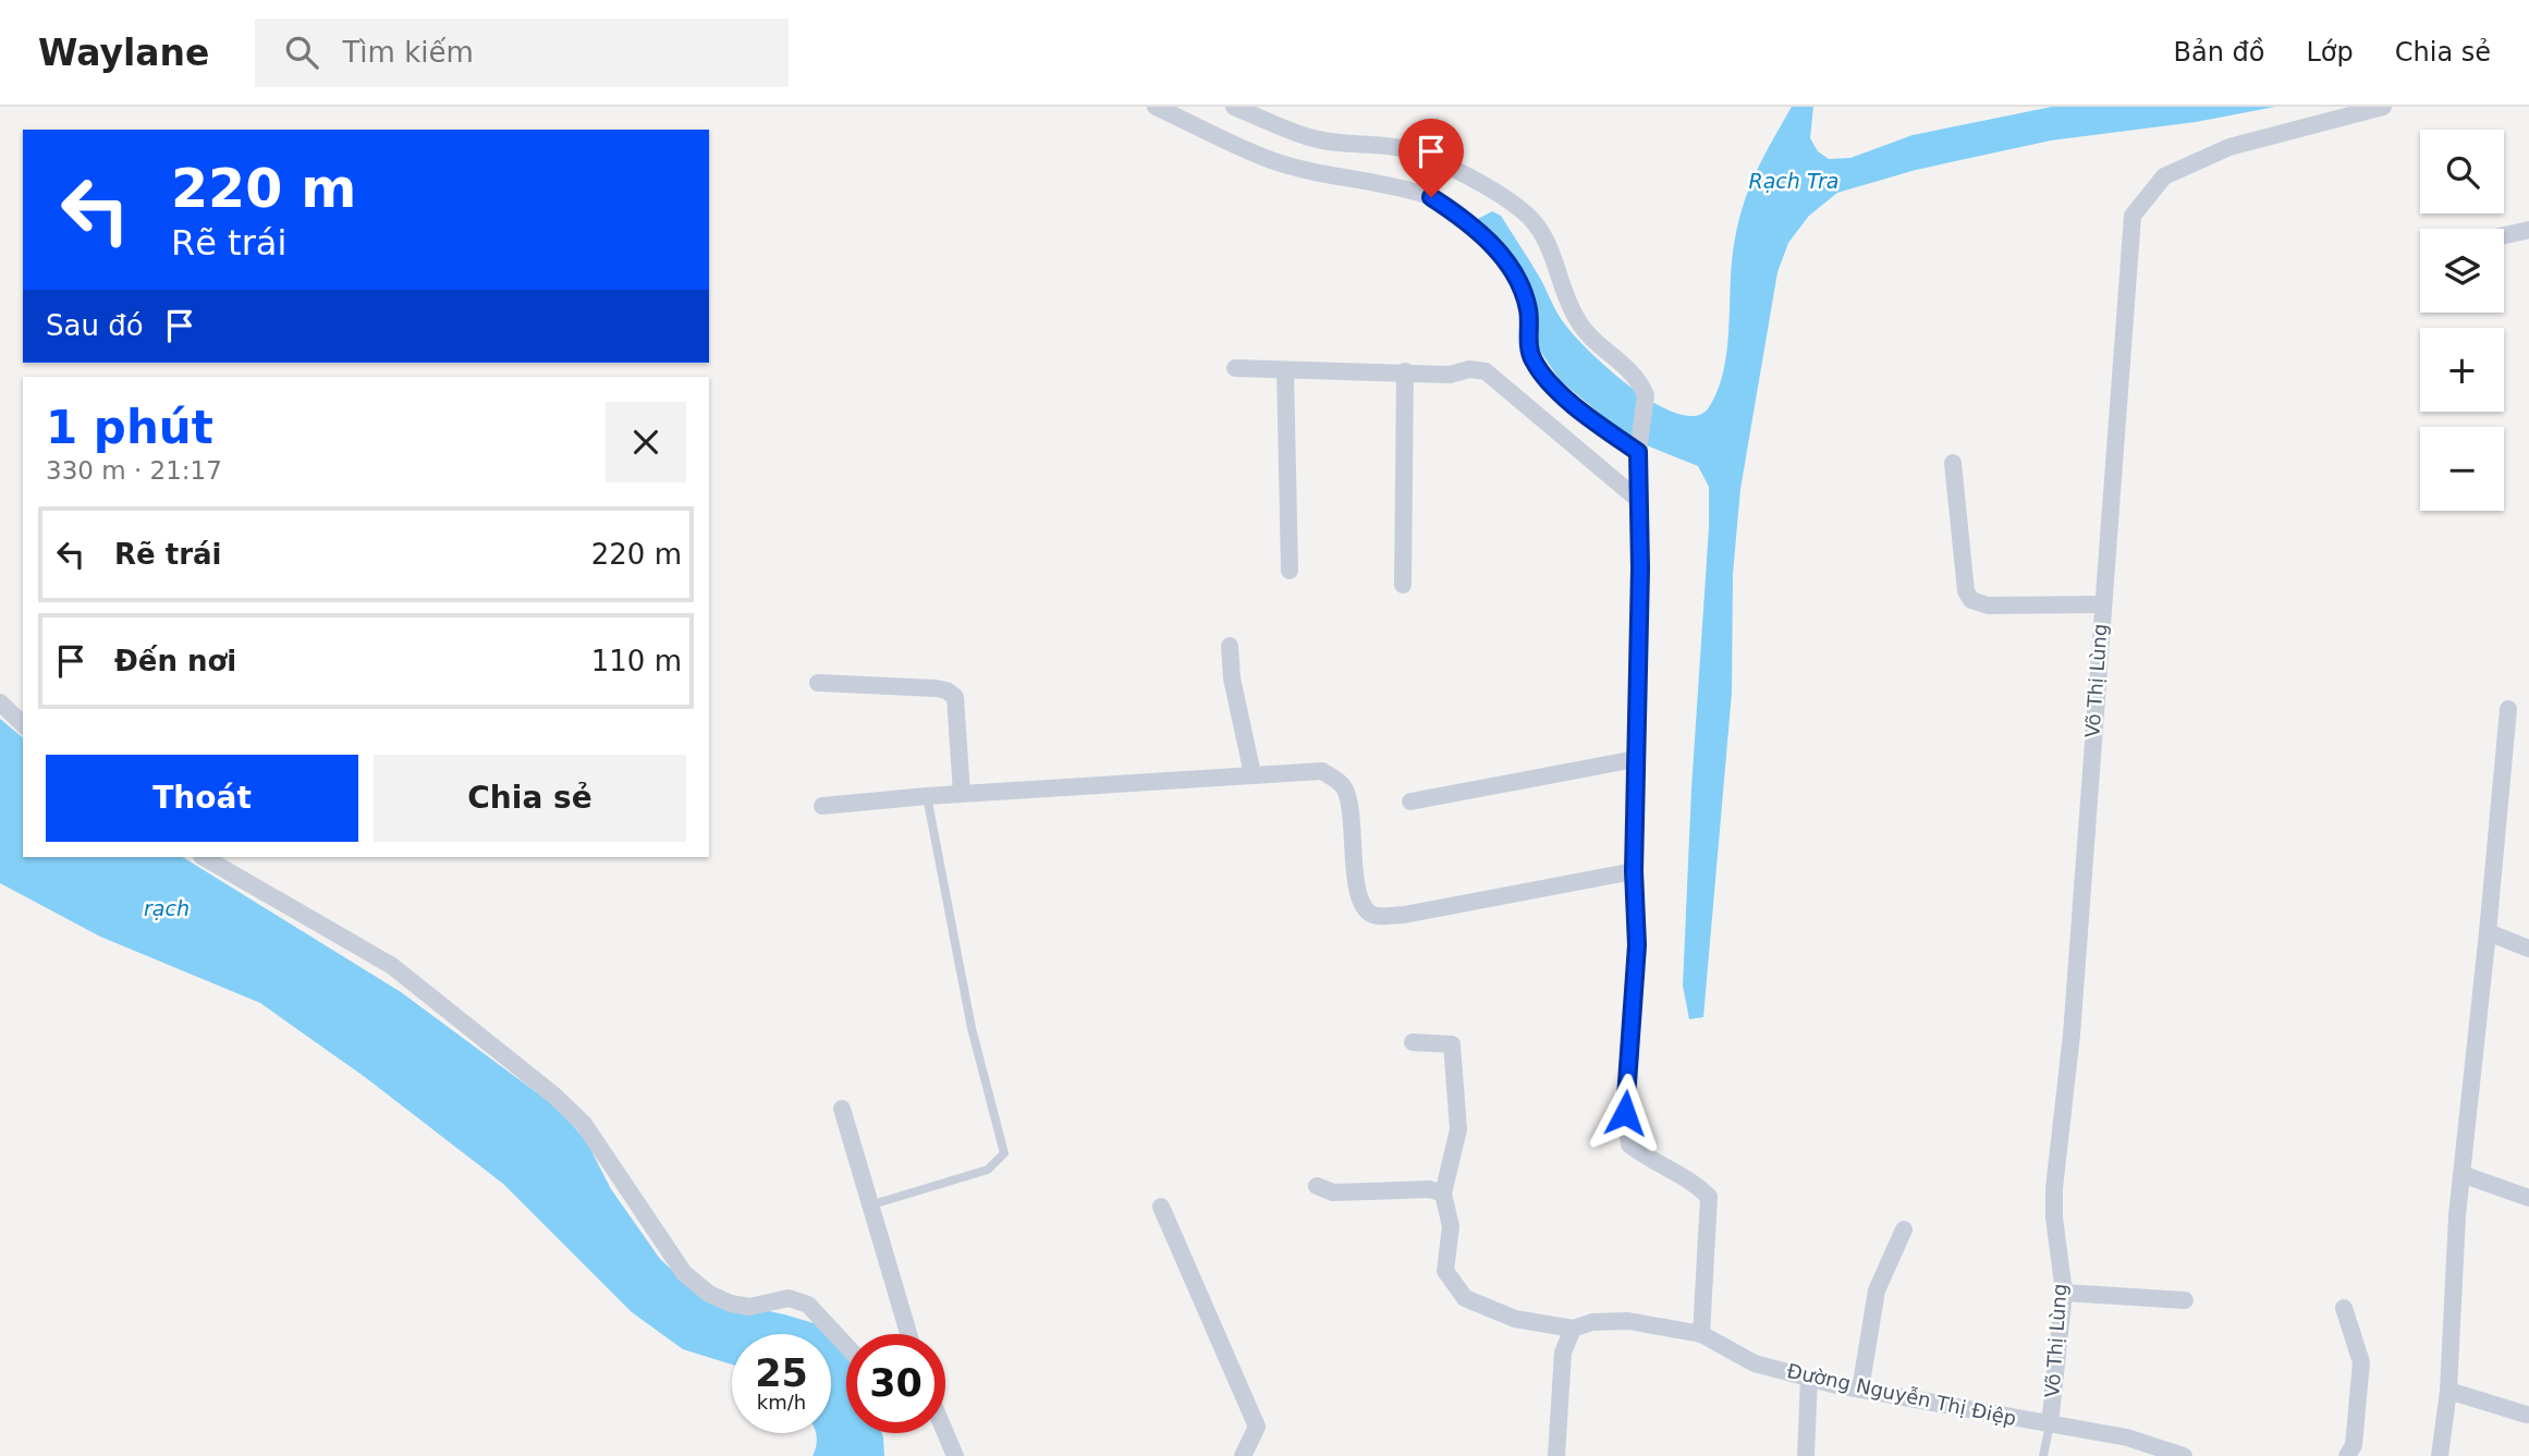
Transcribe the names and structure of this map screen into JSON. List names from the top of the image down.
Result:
{
  "streets": {
    "street": ["Võ Thị Lùng", "Đường Nguyễn Thị Điệp"]
  },
  "crossings": [
    ["Võ Thị Lùng", "Đường Nguyễn Thị Điệp"]
  ],
  "water": ["Rạch Tra", "rạch"],
  "page": {
    "header": "Waylane",
    "search": "Tìm kiếm",
    "nav": ["Bản đồ", "Lớp", "Chia sẻ"],
    "map_buttons": ["+", "−"],
    "turn": ["220 m", "Rẽ trái"],
    "then": "Sau đó",
    "heading": ["1 phút", "330 m · 21:17"],
    "list": [
      {
        "name": "Rẽ trái",
        "value": "220 m"
      },
      {
        "name": "Đến nơi",
        "value": "110 m"
      }
    ],
    "buttons": ["Thoát", "Chia sẻ"],
    "speed": "25 km/h",
    "limit": "30"
  }
}
